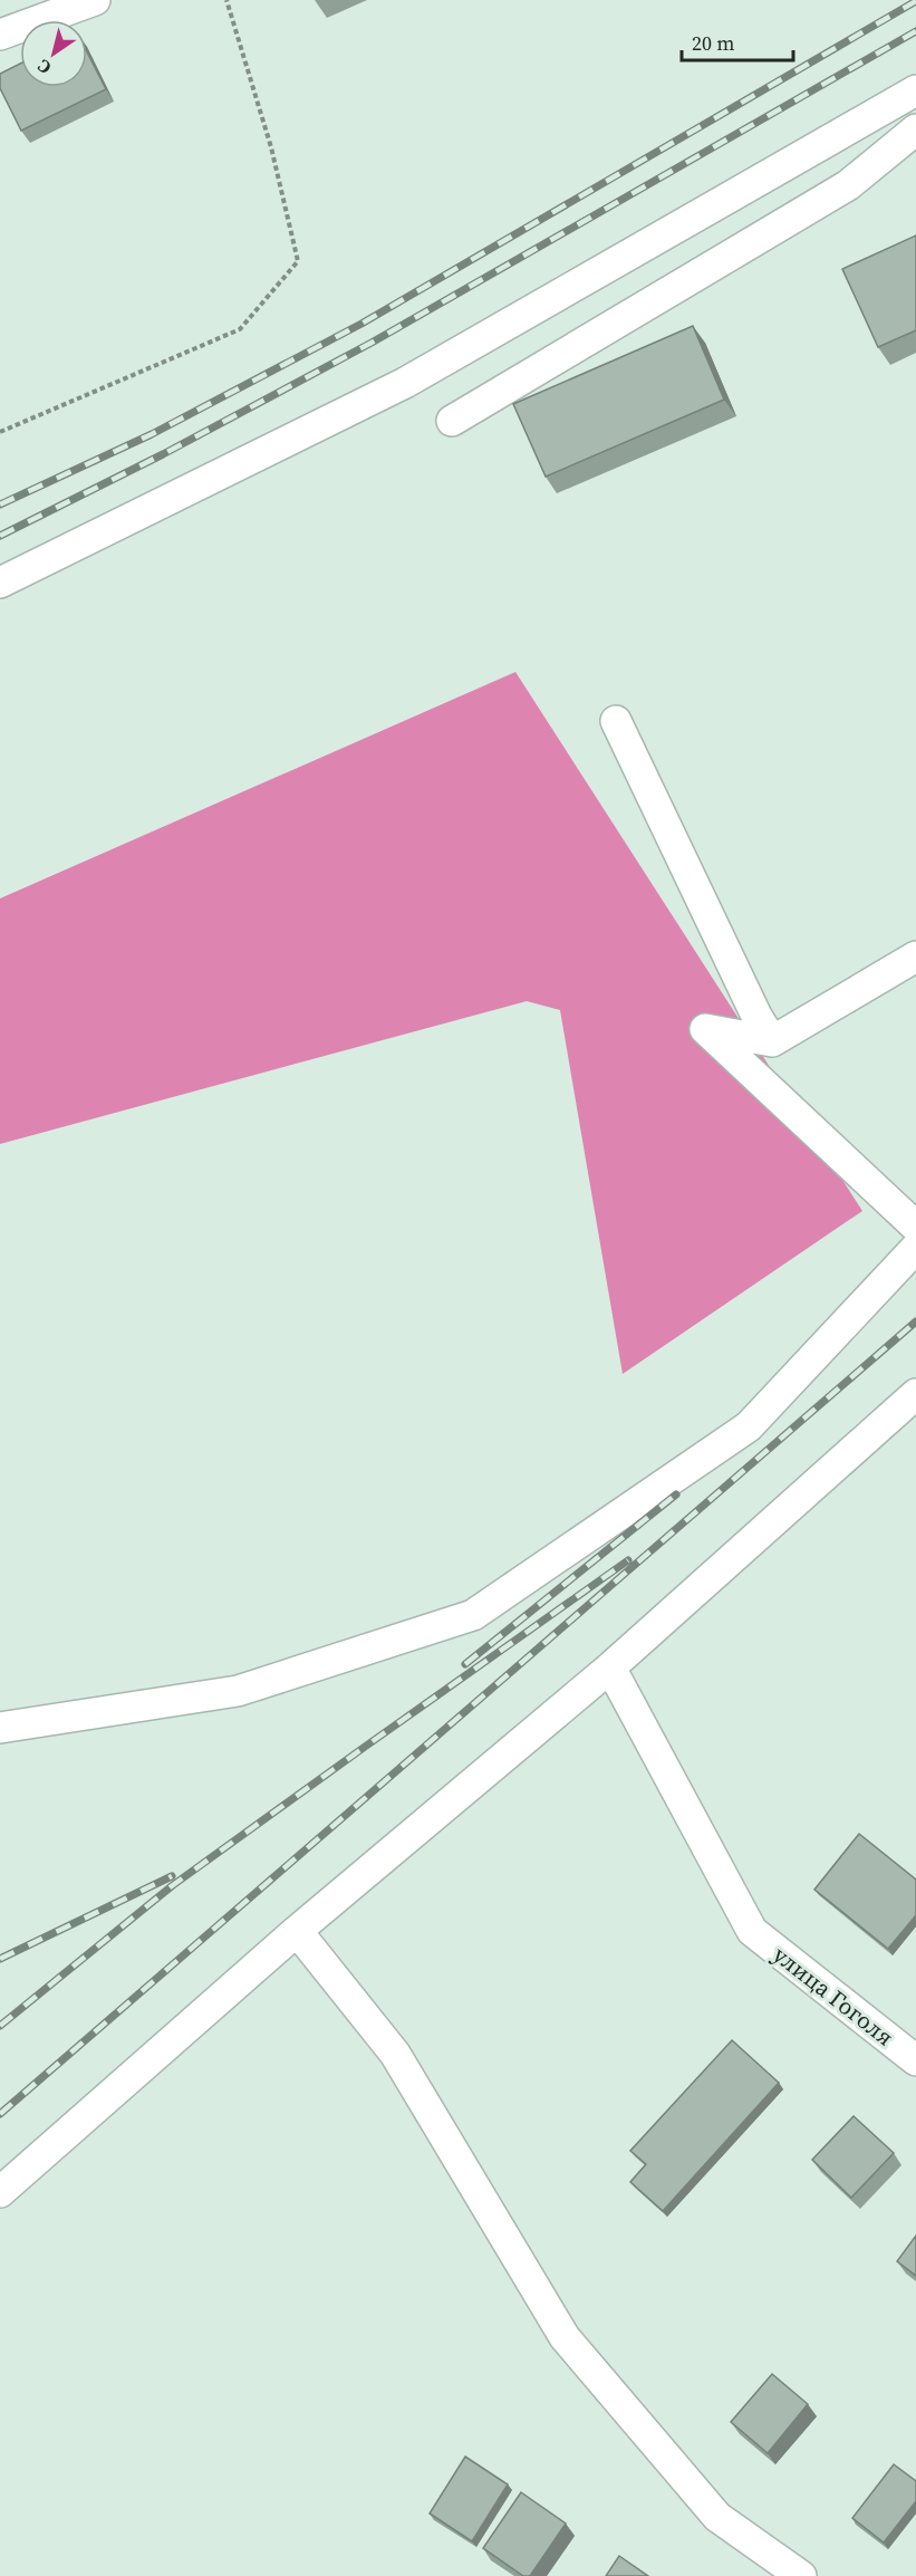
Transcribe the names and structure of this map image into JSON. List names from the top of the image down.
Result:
{
  "streets": {
    "street": ["улица Гоголя"]
  },
  "scale_bar": "20 m",
  "north": "bottom left"
}
